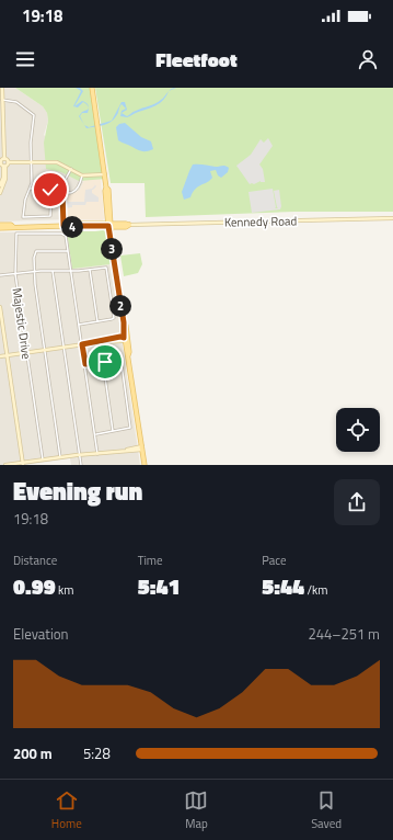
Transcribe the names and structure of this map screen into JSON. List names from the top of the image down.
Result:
{
  "streets": {
    "main road": ["Kennedy Road"],
    "street": ["Majestic Drive"]
  },
  "page": {
    "status": "19:18",
    "header": "Fleetfoot",
    "pins": ["4", "3", "2"],
    "heading": ["Evening run", "19:18"],
    "stats": [
      ["Distance", "0.99 km"],
      ["Time", "5:41"],
      ["Pace", "5:44 /km"]
    ],
    "chart": ["Elevation", "244–251 m"],
    "list": [
      {
        "name": "200 m",
        "note": "5:28"
      }
    ],
    "tabs": ["Home", "Map", "Saved"]
  }
}
